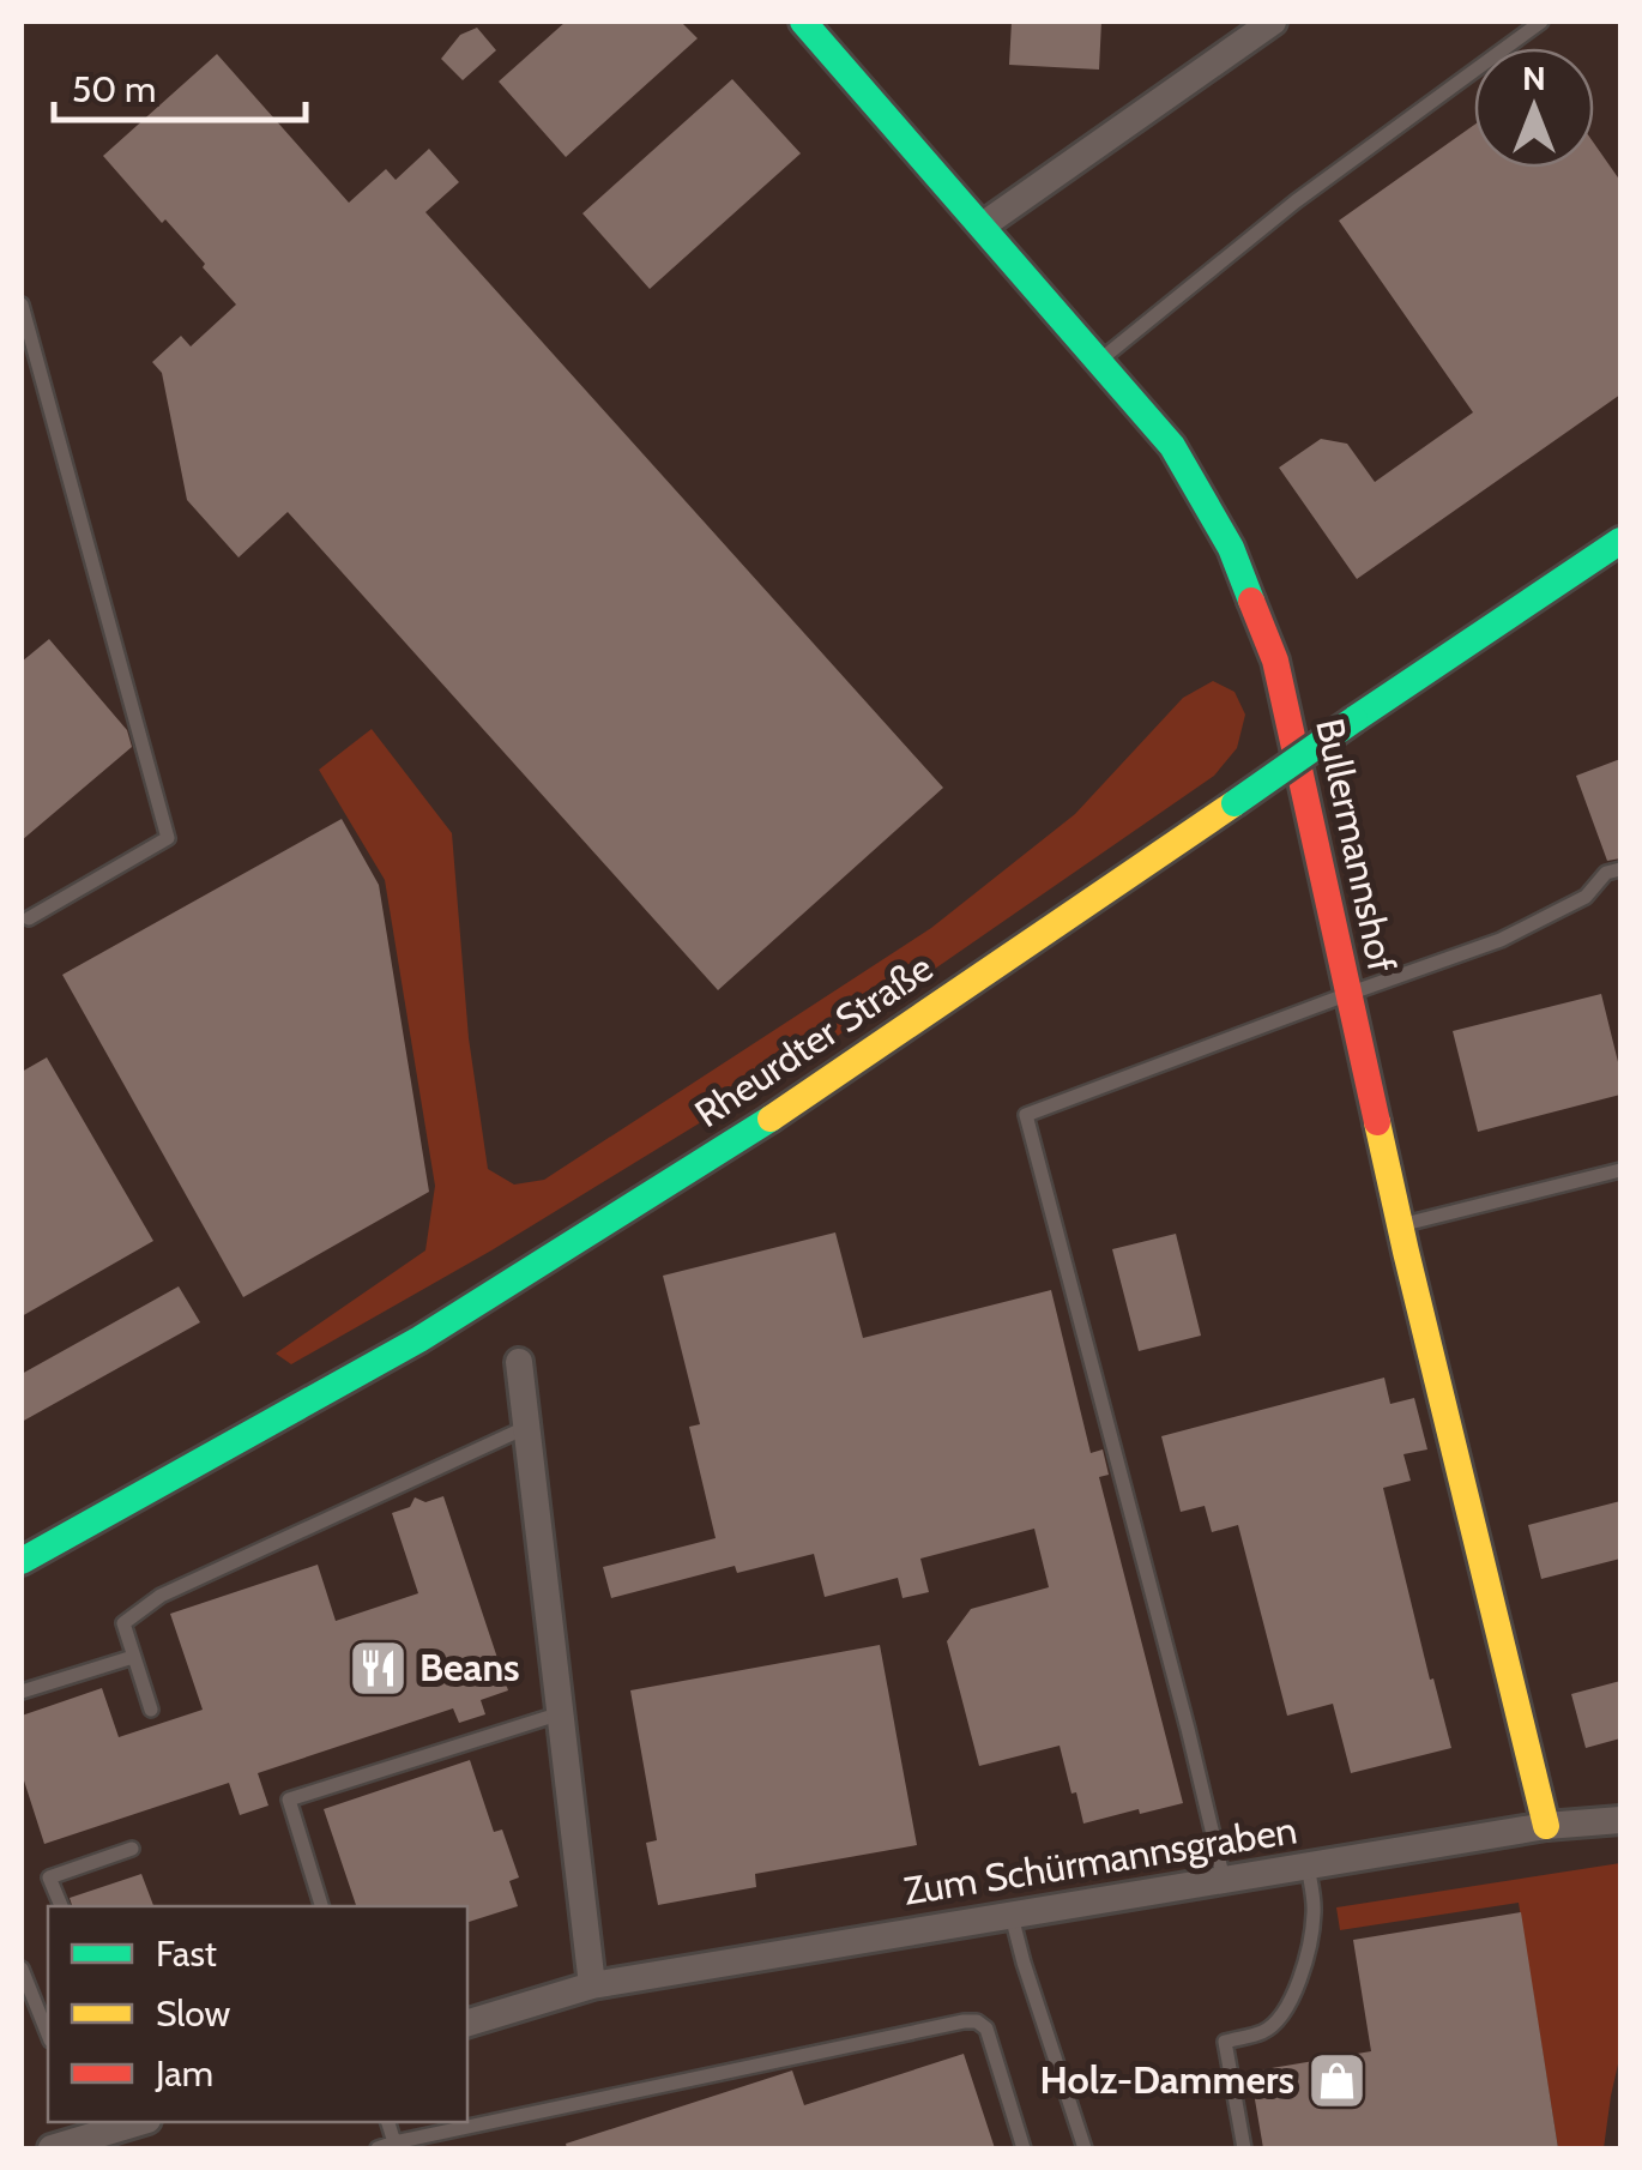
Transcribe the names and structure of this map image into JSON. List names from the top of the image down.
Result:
{
  "streets": {
    "street": ["Bullermannshof", "Rheurdter Straße", "Zum Schürmannsgraben"]
  },
  "crossings": [
    ["Bullermannshof", "Zum Schürmannsgraben"]
  ],
  "places": {
    "restaurant": ["Beans"],
    "shop": ["Holz-Dammers"]
  },
  "legend": ["Fast", "Slow", "Jam"],
  "scale_bar": "50 m",
  "north": "top"
}
